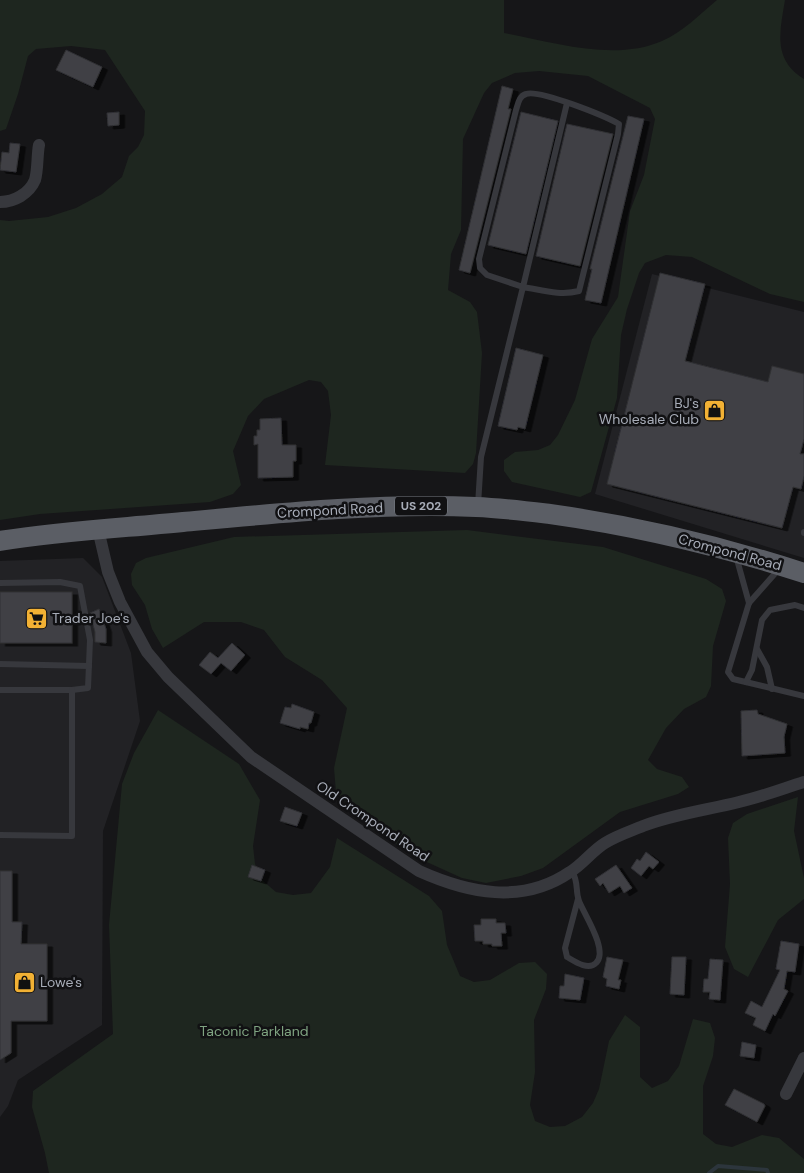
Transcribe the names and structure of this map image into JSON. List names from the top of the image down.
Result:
{
  "streets": {
    "highway": ["US 202", "Crompond Road"],
    "street": ["Old Crompond Road"]
  },
  "crossings": [
    ["Crompond Road", "Old Crompond Road"]
  ],
  "parks": ["Taconic Parkland"],
  "places": {
    "shop": ["BJ's Wholesale Club", "Lowe's"],
    "supermarket": ["Trader Joe's"]
  }
}
